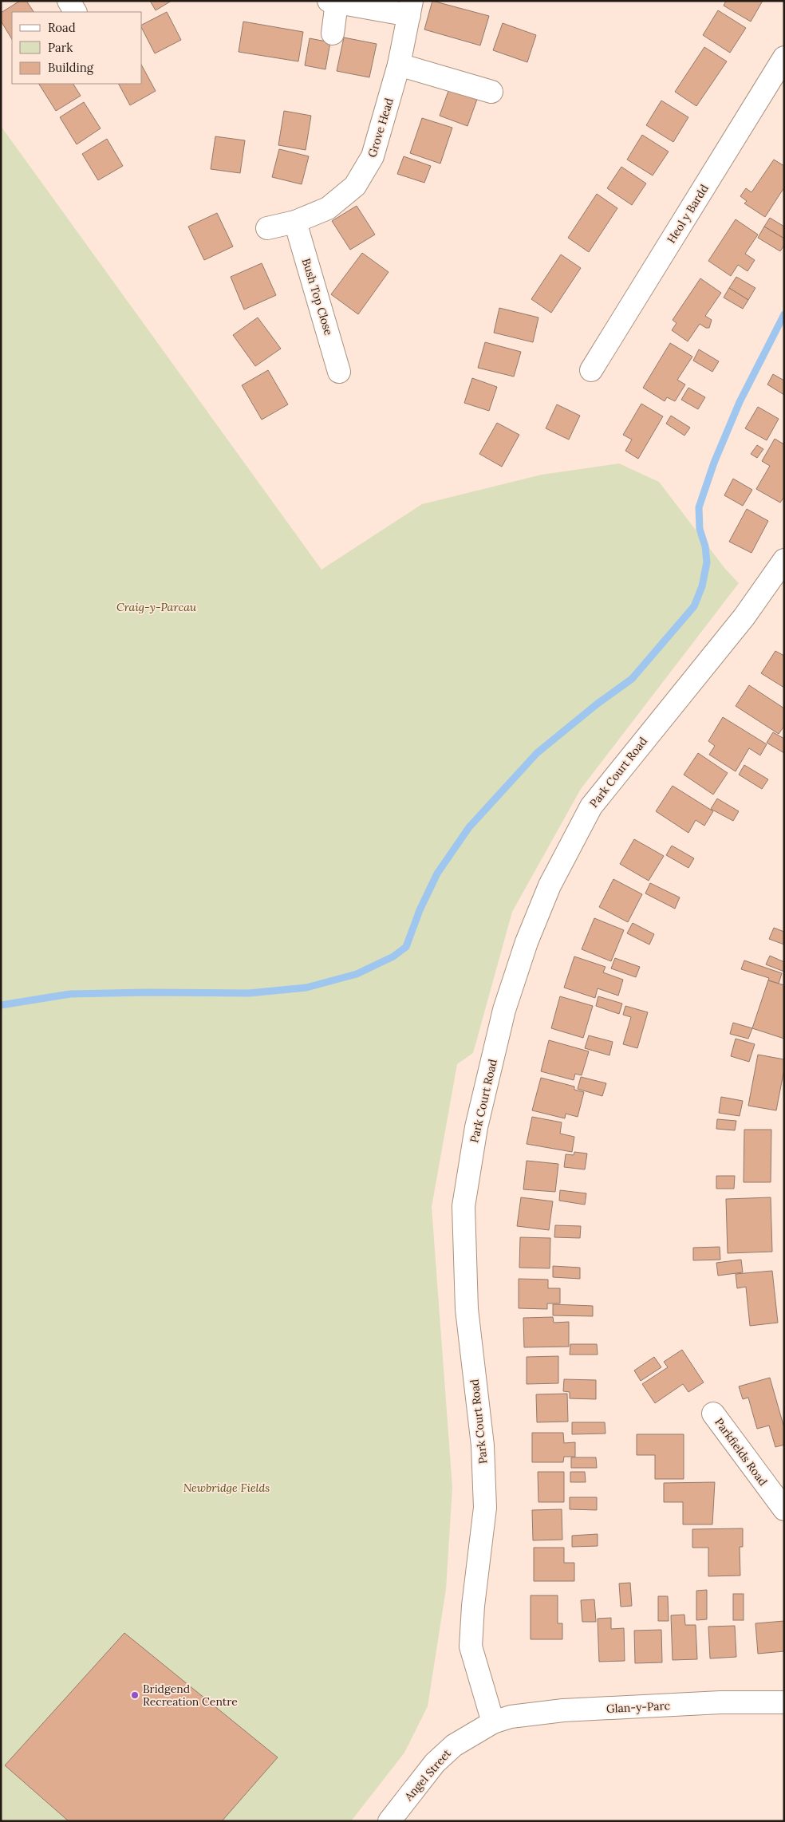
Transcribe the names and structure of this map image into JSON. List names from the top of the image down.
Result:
{
  "streets": {
    "street": [
      "Grove Head",
      "Heol y Bardd",
      "Bush Top Close",
      "Park Court Road",
      "Parkfields Road",
      "Glan-y-Parc",
      "Angel Street"
    ]
  },
  "crossings": [
    ["Grove Head", "Bush Top Close"],
    ["Park Court Road", "Glan-y-Parc"],
    ["Park Court Road", "Angel Street"],
    ["Glan-y-Parc", "Angel Street"]
  ],
  "parks": ["Craig-y-Parcau", "Newbridge Fields"],
  "places": ["Bridgend Recreation Centre"],
  "legend": ["Road", "Park", "Building"]
}
